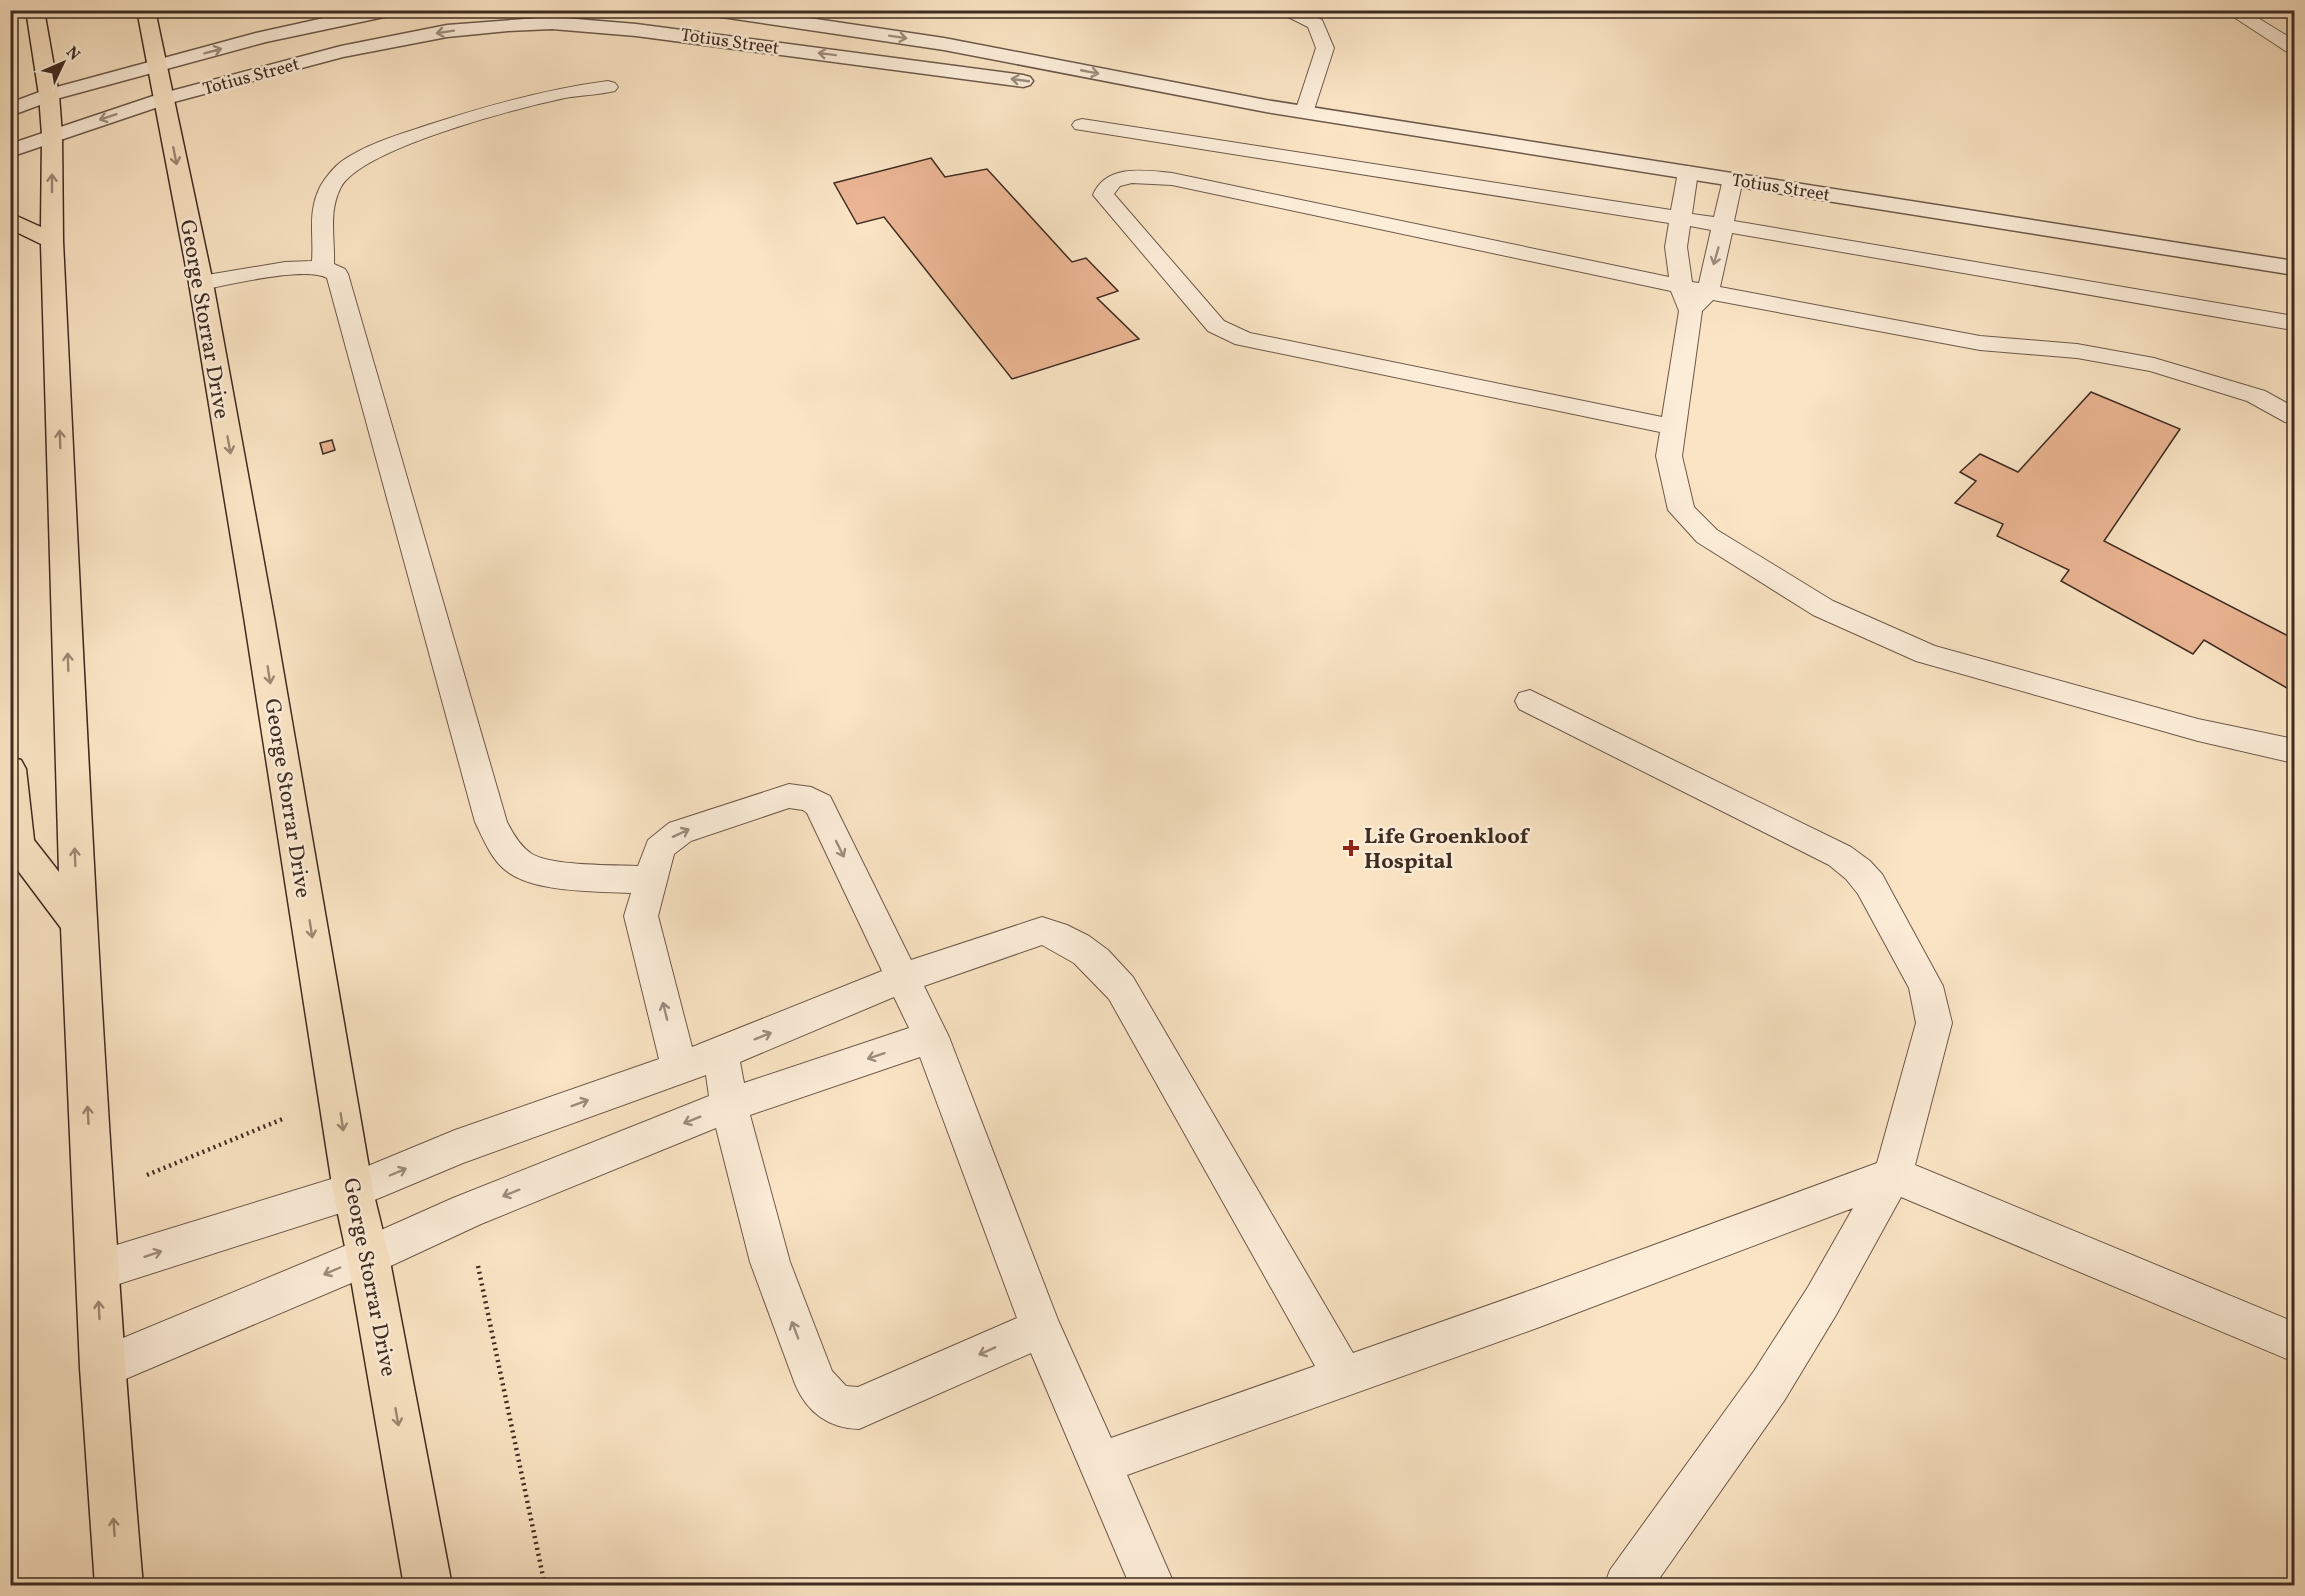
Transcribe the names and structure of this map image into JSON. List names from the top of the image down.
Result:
{
  "streets": {
    "main road": ["George Storrar Drive"],
    "street": ["Totius Street"]
  },
  "crossings": [
    ["Totius Street", "George Storrar Drive"]
  ],
  "places": {
    "health": ["Life Groenkloof Hospital"]
  },
  "north": "top right"
}
